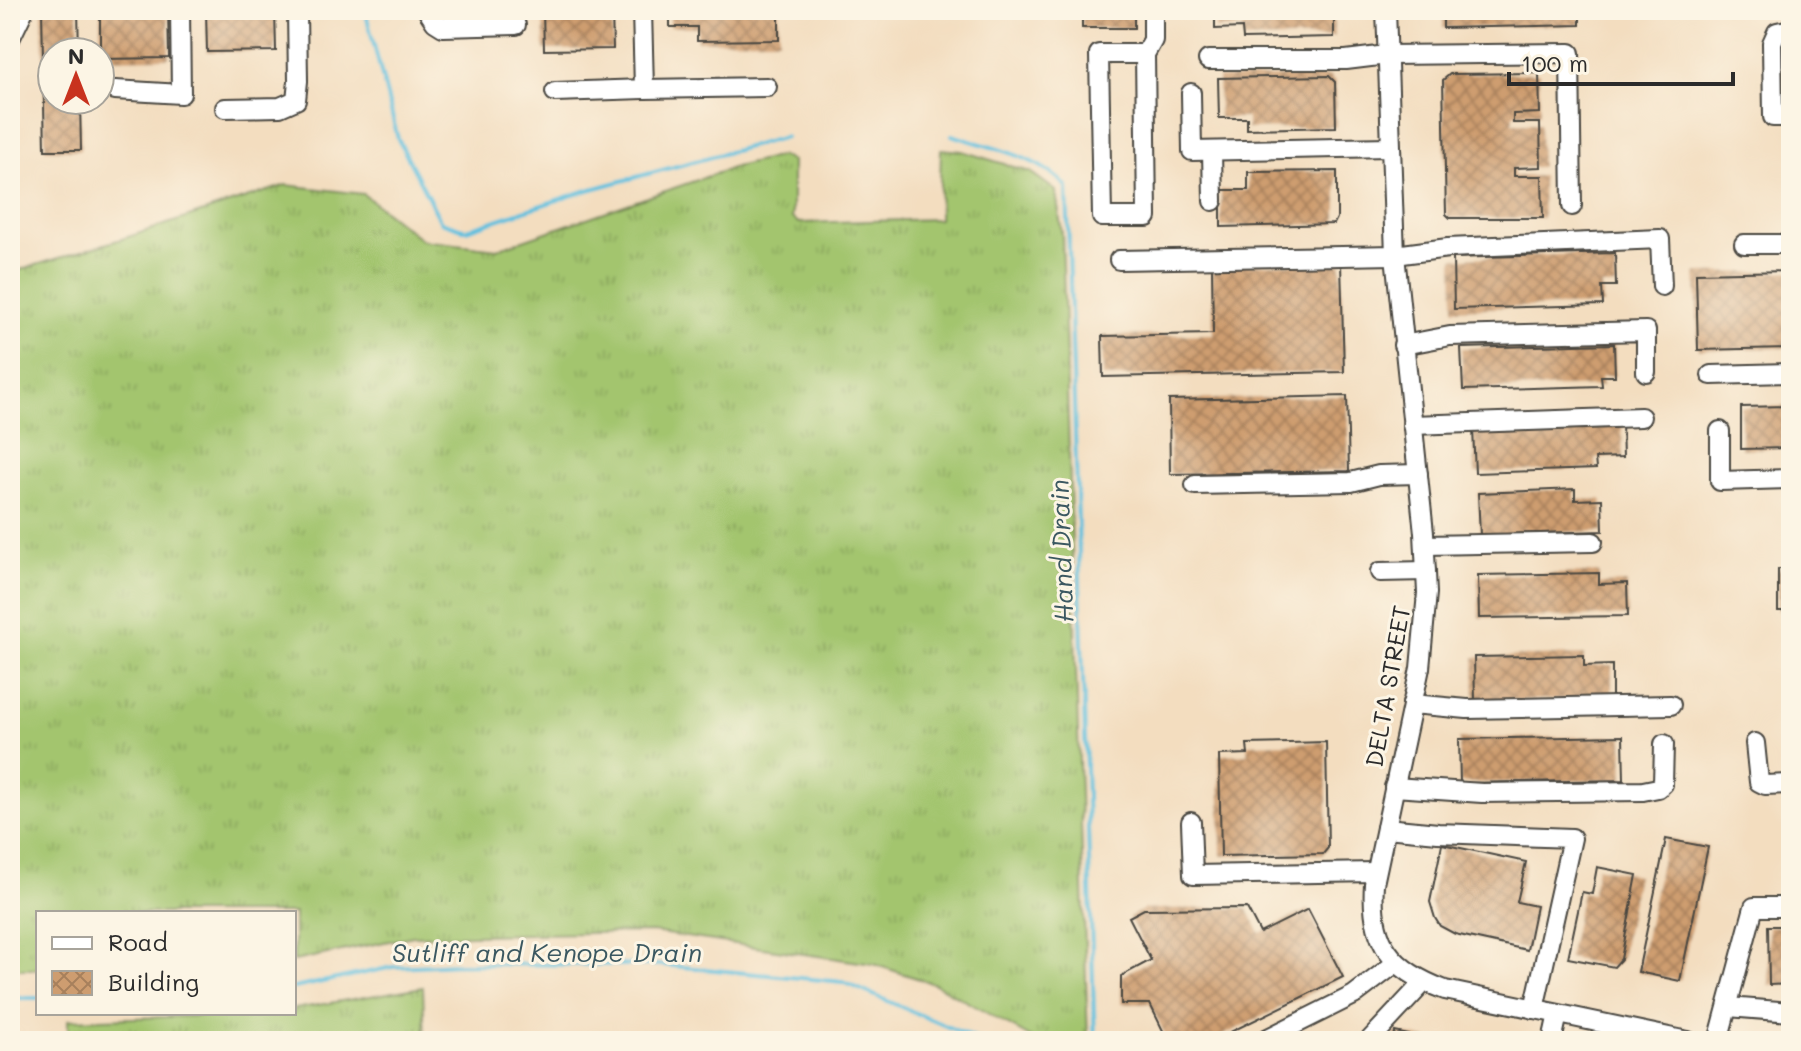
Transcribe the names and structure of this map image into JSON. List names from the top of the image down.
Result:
{
  "streets": {
    "street": ["DELTA STREET"]
  },
  "water": ["Hand Drain", "Sutliff and Kenope Drain"],
  "legend": ["Road", "Building"],
  "scale_bar": "100 m",
  "north": "top"
}
